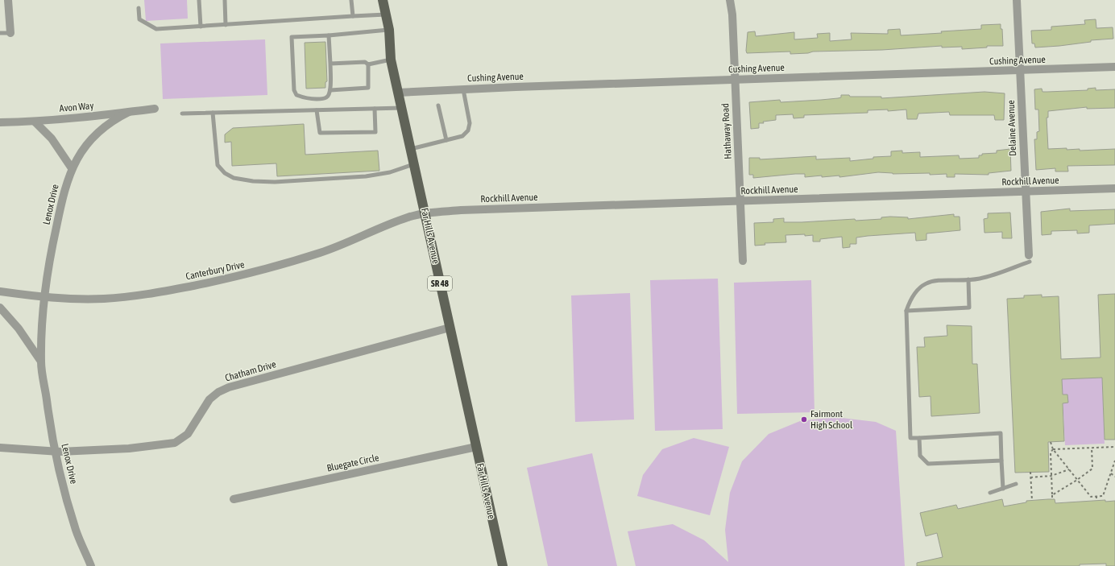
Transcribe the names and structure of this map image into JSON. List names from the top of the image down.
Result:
{
  "streets": {
    "main road": ["Far Hills Avenue", "SR 48"],
    "street": [
      "Cushing Avenue",
      "Avon Way",
      "Delaine Avenue",
      "Hathaway Road",
      "Rockhill Avenue",
      "Lenox Drive",
      "Canterbury Drive",
      "Chatham Drive",
      "Bluegate Circle"
    ]
  },
  "crossings": [
    ["Cushing Avenue", "Delaine Avenue"],
    ["Cushing Avenue", "Hathaway Road"],
    ["Cushing Avenue", "Far Hills Avenue"],
    ["Avon Way", "Lenox Drive"],
    ["Delaine Avenue", "Rockhill Avenue"],
    ["Hathaway Road", "Rockhill Avenue"],
    ["Rockhill Avenue", "Far Hills Avenue"],
    ["Rockhill Avenue", "Canterbury Drive"],
    ["Lenox Drive", "Canterbury Drive"],
    ["Lenox Drive", "Chatham Drive"],
    ["Far Hills Avenue", "Canterbury Drive"],
    ["Far Hills Avenue", "Chatham Drive"],
    ["Far Hills Avenue", "Bluegate Circle"]
  ],
  "places": ["Fairmont High School"]
}
